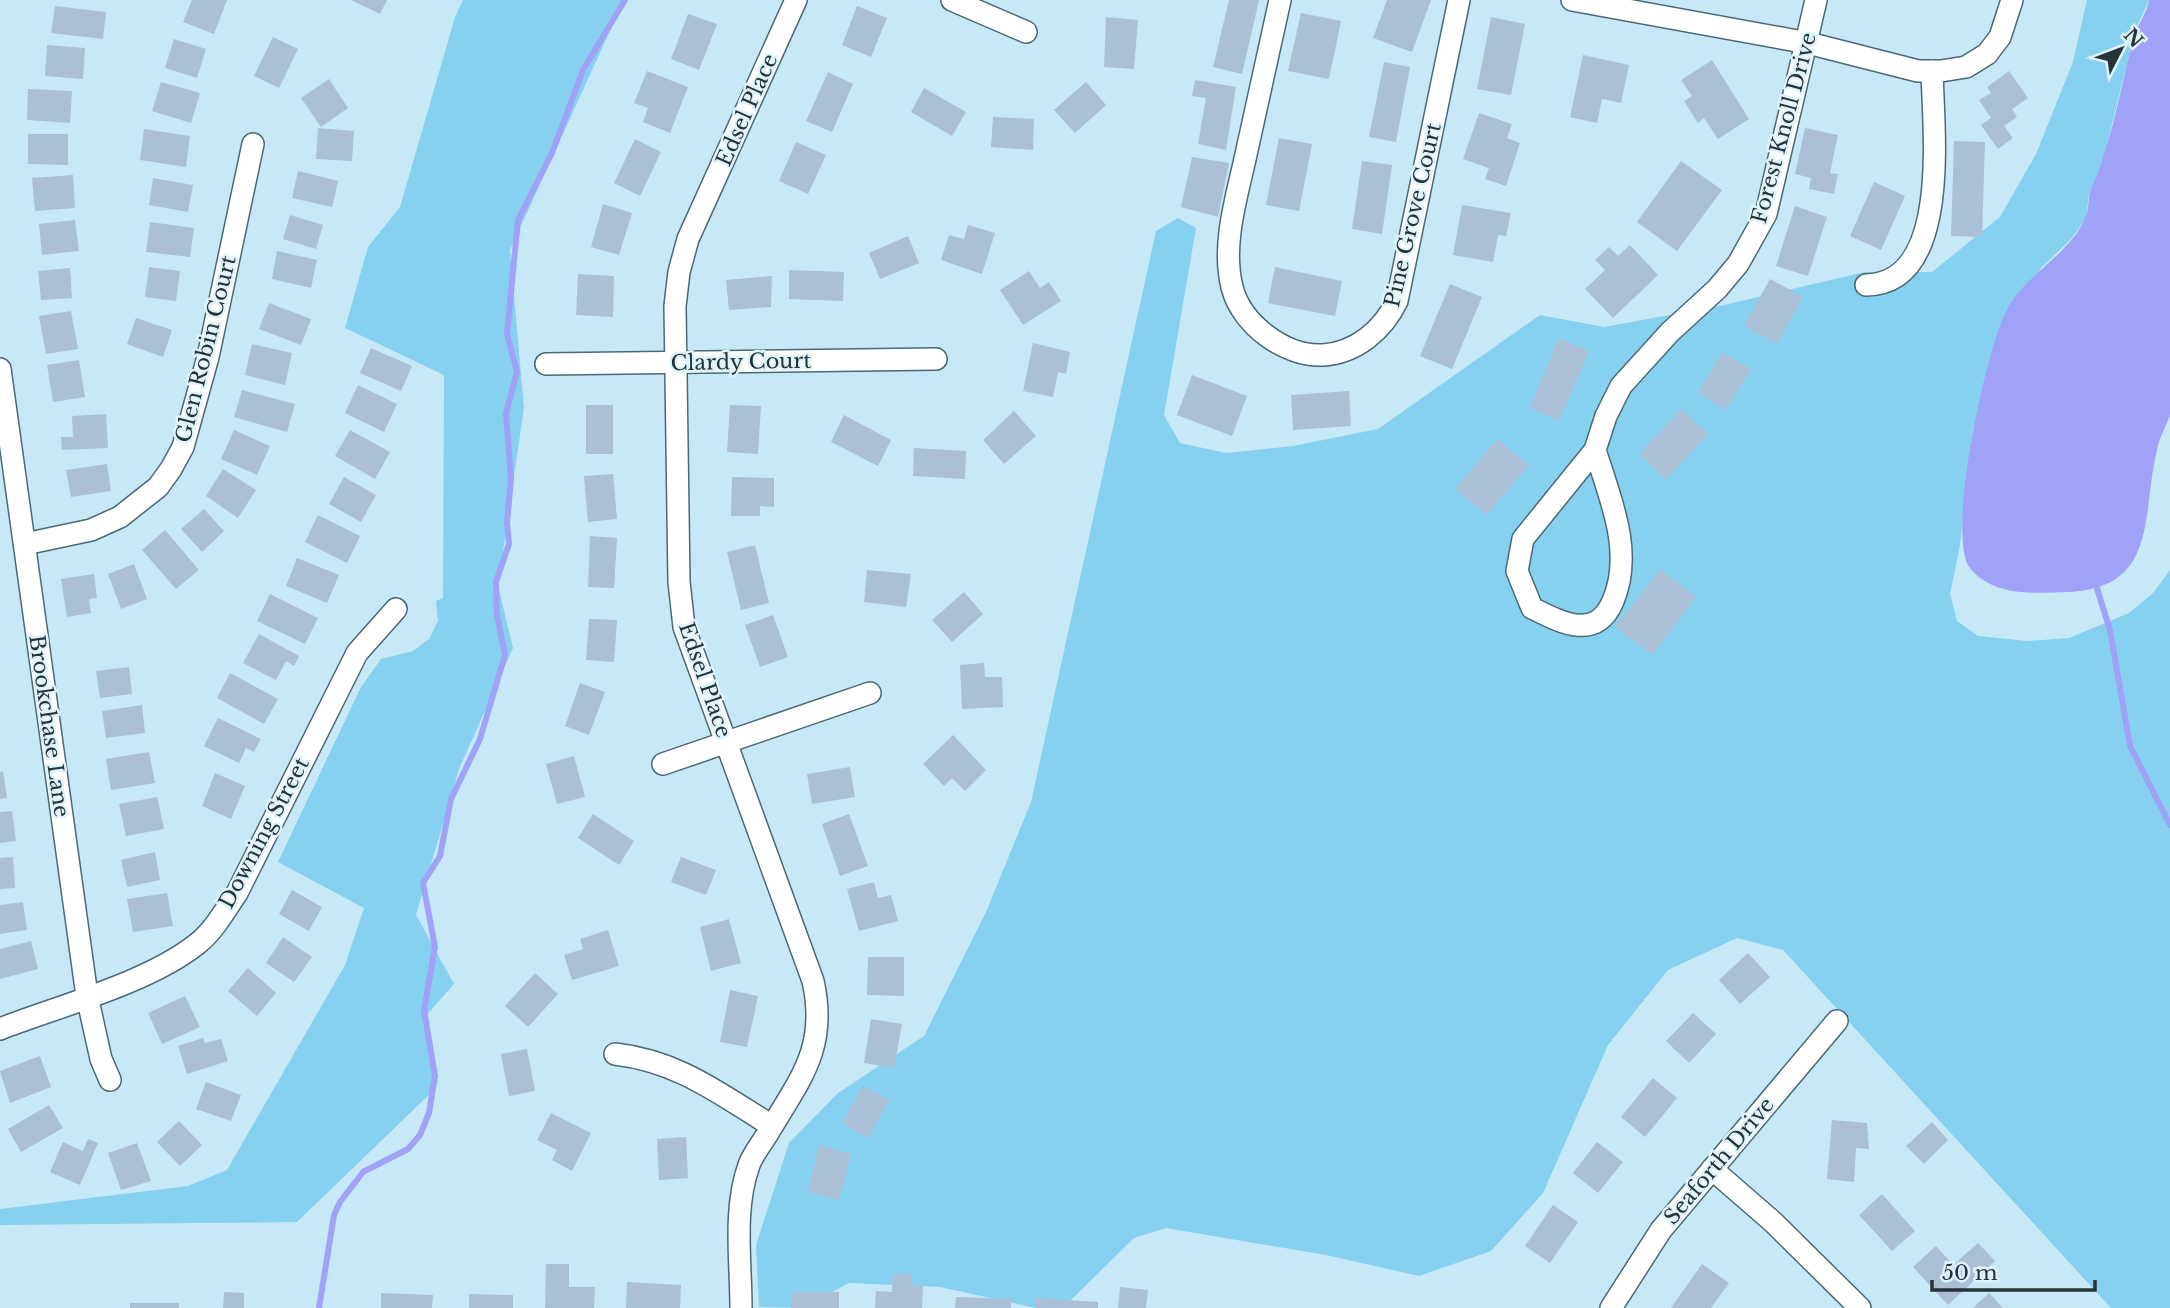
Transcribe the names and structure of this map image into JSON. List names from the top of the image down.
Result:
{
  "streets": {
    "street": [
      "Edsel Place",
      "Forest Knoll Drive",
      "Pine Grove Court",
      "Glen Robin Court",
      "Clardy Court",
      "Brookchase Lane",
      "Downing Street",
      "Seaforth Drive"
    ]
  },
  "crossings": [
    ["Edsel Place", "Clardy Court"],
    ["Glen Robin Court", "Brookchase Lane"],
    ["Brookchase Lane", "Downing Street"]
  ],
  "scale_bar": "50 m",
  "north": "top right"
}
